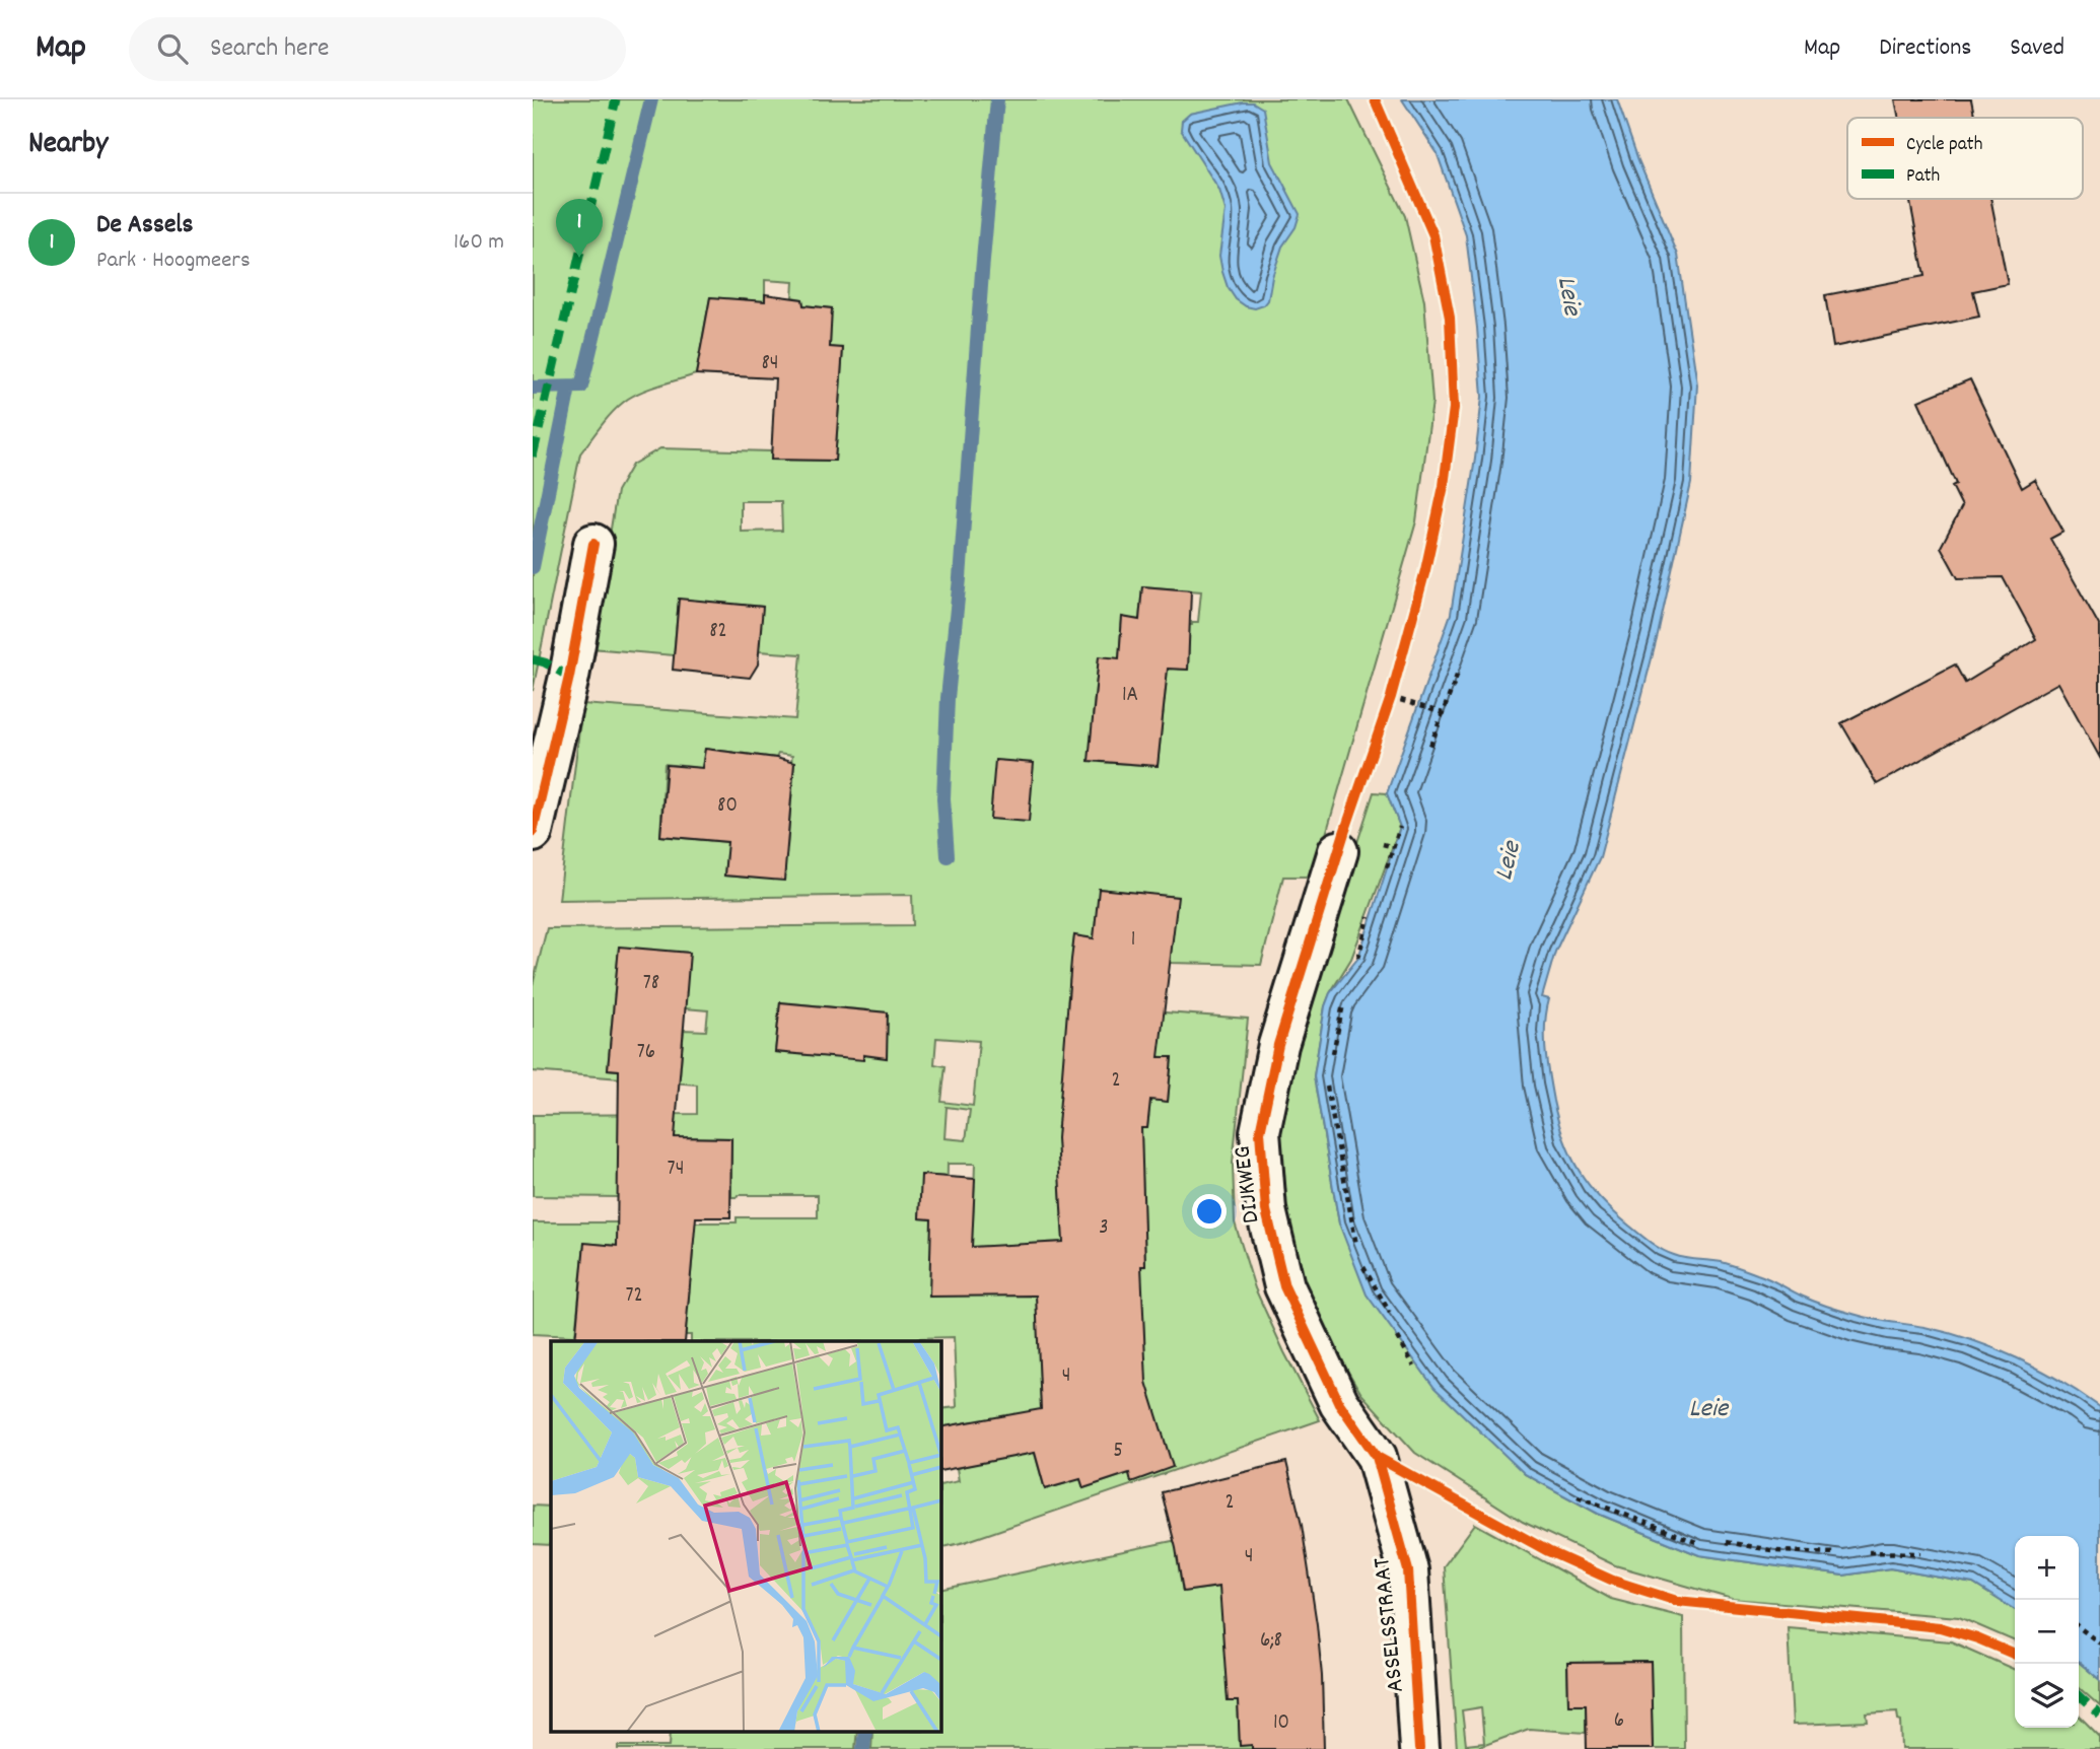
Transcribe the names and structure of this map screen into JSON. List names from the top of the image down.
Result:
{
  "streets": {
    "street": ["DIJKWEG", "ASSELSSTRAAT"]
  },
  "crossings": [
    ["DIJKWEG", "ASSELSSTRAAT"]
  ],
  "water": ["Leie"],
  "house_numbers": [
    "84",
    "82",
    "1A",
    "80",
    "1",
    "78",
    "76",
    "2",
    "74",
    "3",
    "72",
    "4",
    "5",
    "2",
    "4",
    "6;8",
    "6",
    "10"
  ],
  "legend": ["Cycle path", "Path"],
  "page": {
    "header": "Map",
    "search": "Search here",
    "nav": ["Map", "Directions", "Saved"],
    "heading": "Nearby",
    "list": [
      {
        "mark": "1",
        "name": "De Assels",
        "note": "Park · Hoogmeers",
        "value": "160 m"
      }
    ],
    "pins": "1",
    "map_buttons": ["+", "−"]
  }
}
